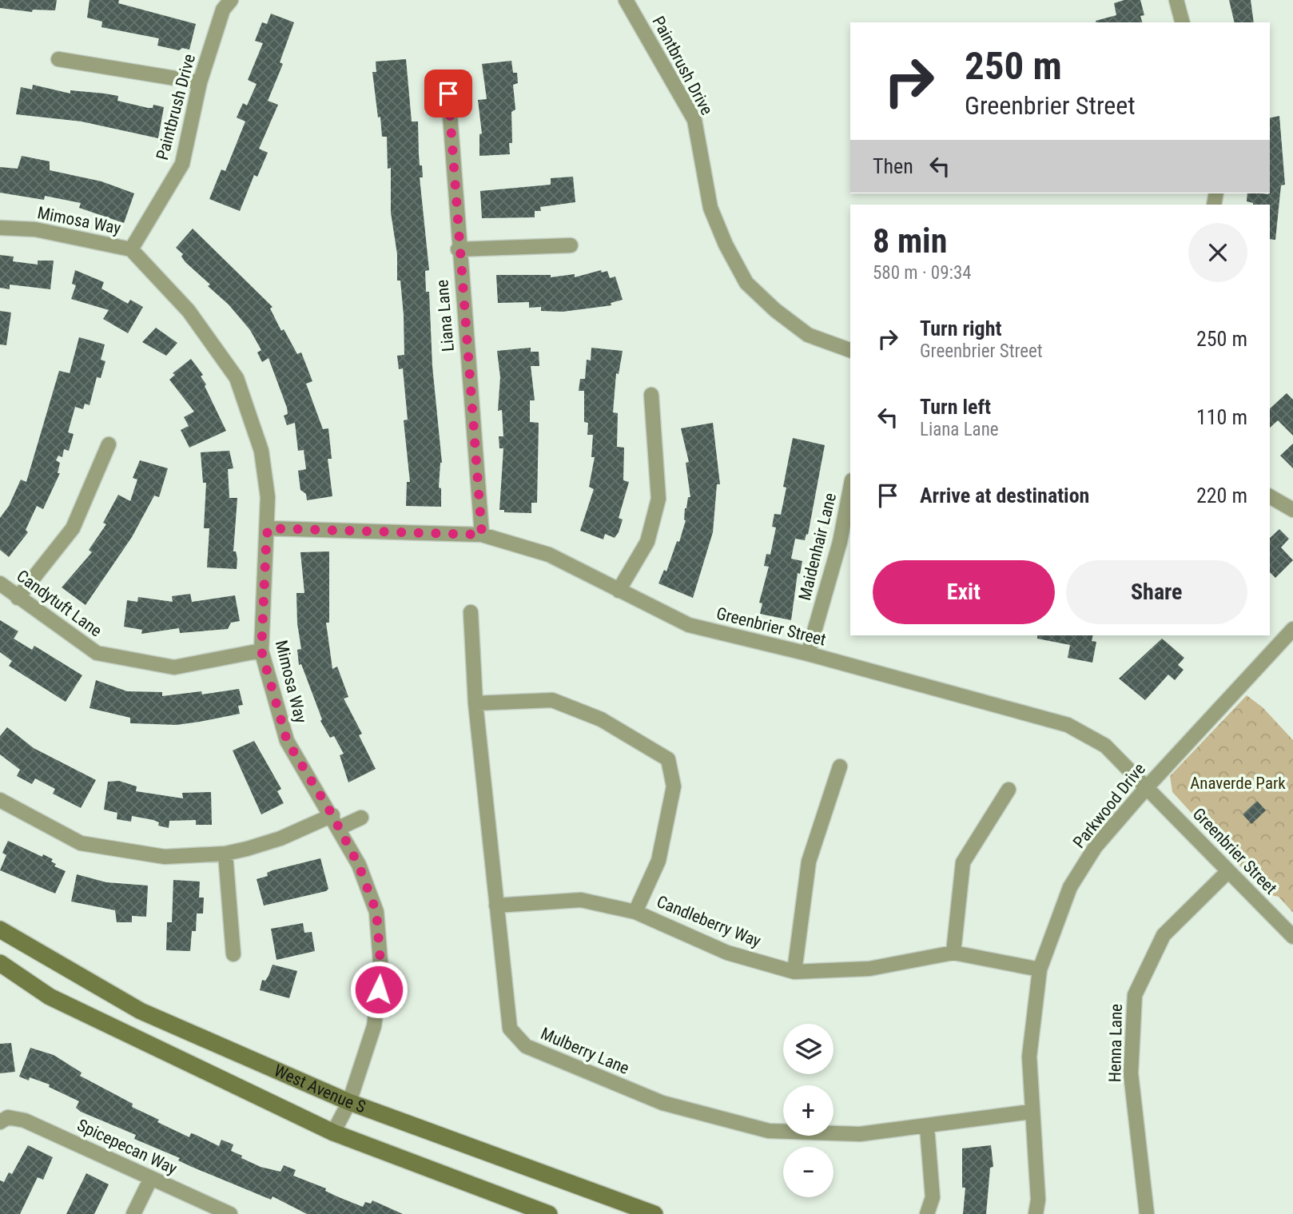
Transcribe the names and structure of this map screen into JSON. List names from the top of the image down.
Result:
{
  "streets": {
    "street": [
      "Paintbrush Drive",
      "Mimosa Way",
      "Liana Lane",
      "Maidenhair Lane",
      "Candytuft Lane",
      "Greenbrier Street",
      "Parkwood Drive",
      "Candleberry Way",
      "Henna Lane",
      "Mulberry Lane",
      "West Avenue S",
      "Spicepecan Way"
    ]
  },
  "crossings": [
    ["Paintbrush Drive", "Mimosa Way"],
    ["Mimosa Way", "Candytuft Lane"],
    ["Mimosa Way", "Greenbrier Street"],
    ["Mimosa Way", "West Avenue S"],
    ["Liana Lane", "Greenbrier Street"],
    ["Maidenhair Lane", "Greenbrier Street"],
    ["Greenbrier Street", "Parkwood Drive"],
    ["Greenbrier Street", "Henna Lane"],
    ["Parkwood Drive", "Candleberry Way"],
    ["Parkwood Drive", "Mulberry Lane"],
    ["Candleberry Way", "Mulberry Lane"]
  ],
  "parks": ["Anaverde Park"],
  "page": {
    "turn": ["250 m", "Greenbrier Street"],
    "then": "Then",
    "heading": ["8 min", "580 m · 09:34"],
    "list": [
      {
        "name": "Turn right",
        "note": "Greenbrier Street",
        "value": "250 m"
      },
      {
        "name": "Turn left",
        "note": "Liana Lane",
        "value": "110 m"
      },
      {
        "name": "Arrive at destination",
        "value": "220 m"
      }
    ],
    "buttons": ["Exit", "Share"],
    "map_buttons": ["+", "−"]
  }
}
